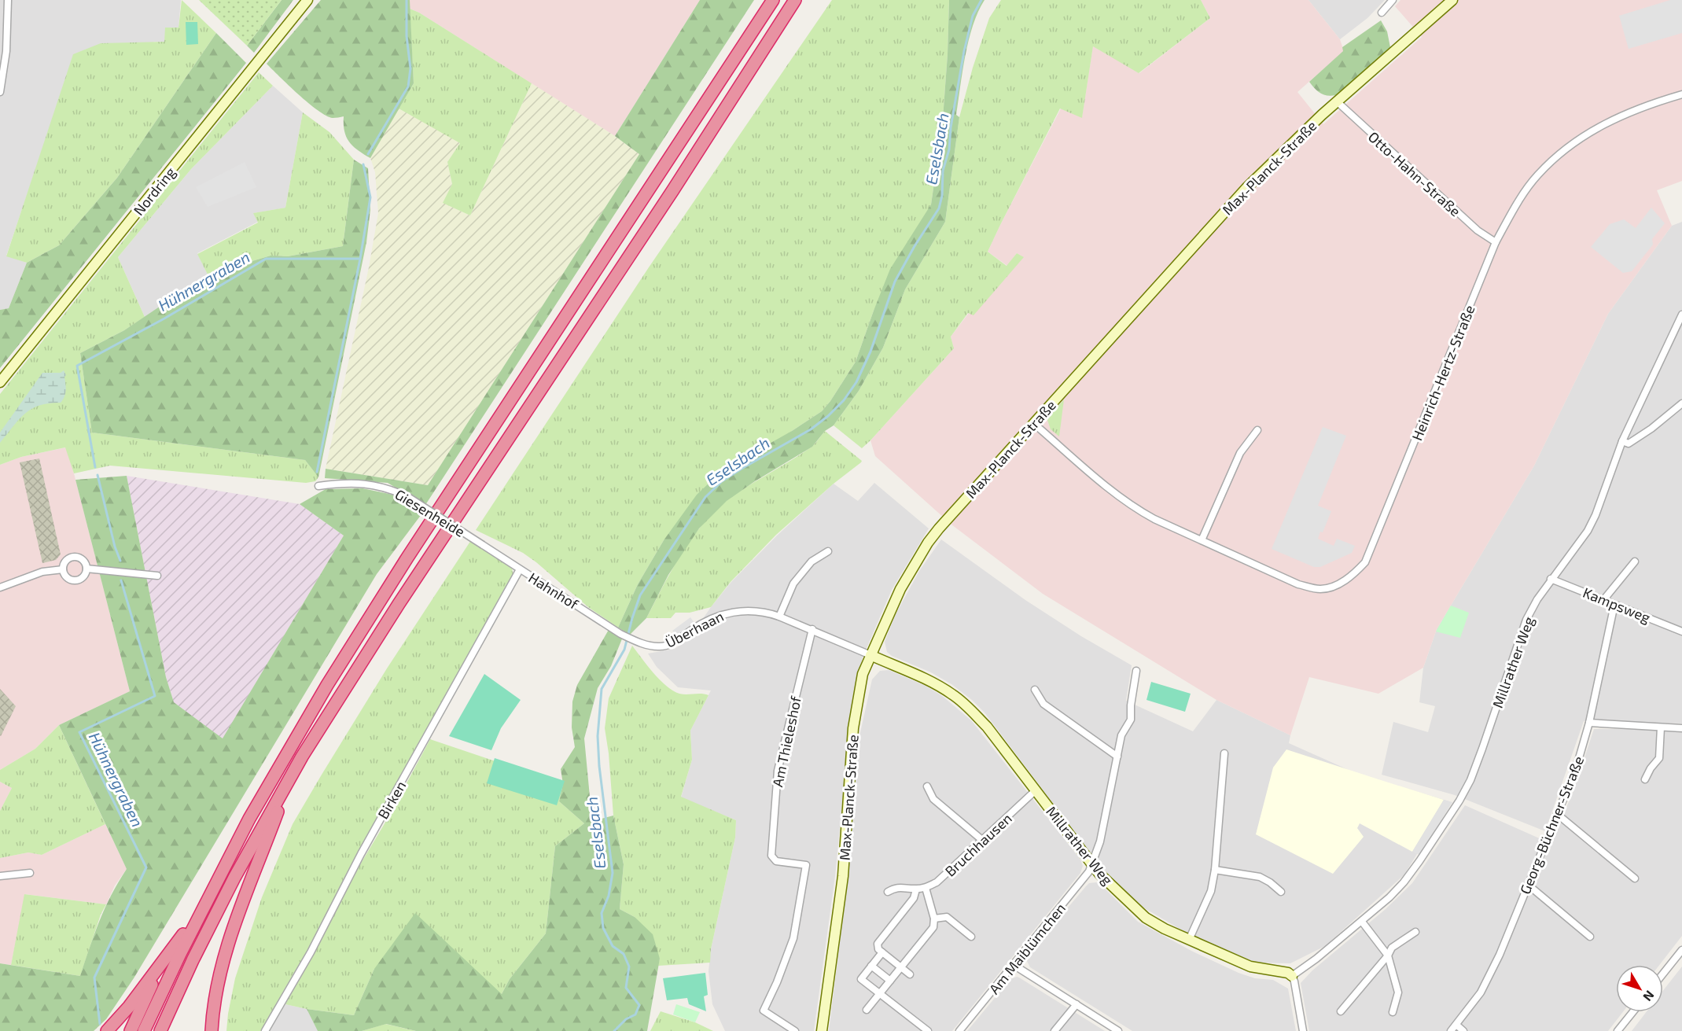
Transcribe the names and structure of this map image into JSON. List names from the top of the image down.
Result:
{
  "streets": {
    "street": [
      "Max-Planck-Straße",
      "Otto-Hahn-Straße",
      "Nordring",
      "Heinrich-Hertz-Straße",
      "Giesenheide",
      "Hahnhof",
      "Kampsweg",
      "Überhaan",
      "Millrather Weg",
      "Am Thieleshof",
      "Birken",
      "Georg-Büchner-Straße",
      "Bruchhausen",
      "Am Maiblümchen"
    ]
  },
  "crossings": [
    ["Max-Planck-Straße", "Otto-Hahn-Straße"],
    ["Max-Planck-Straße", "Heinrich-Hertz-Straße"],
    ["Max-Planck-Straße", "Überhaan"],
    ["Max-Planck-Straße", "Millrather Weg"],
    ["Otto-Hahn-Straße", "Heinrich-Hertz-Straße"],
    ["Giesenheide", "Hahnhof"],
    ["Hahnhof", "Überhaan"],
    ["Hahnhof", "Birken"],
    ["Kampsweg", "Millrather Weg"],
    ["Kampsweg", "Georg-Büchner-Straße"],
    ["Überhaan", "Millrather Weg"],
    ["Überhaan", "Am Thieleshof"],
    ["Millrather Weg", "Bruchhausen"],
    ["Millrather Weg", "Am Maiblümchen"]
  ],
  "water": ["Eselsbach", "Hühnergraben"],
  "north": "bottom right"
}
